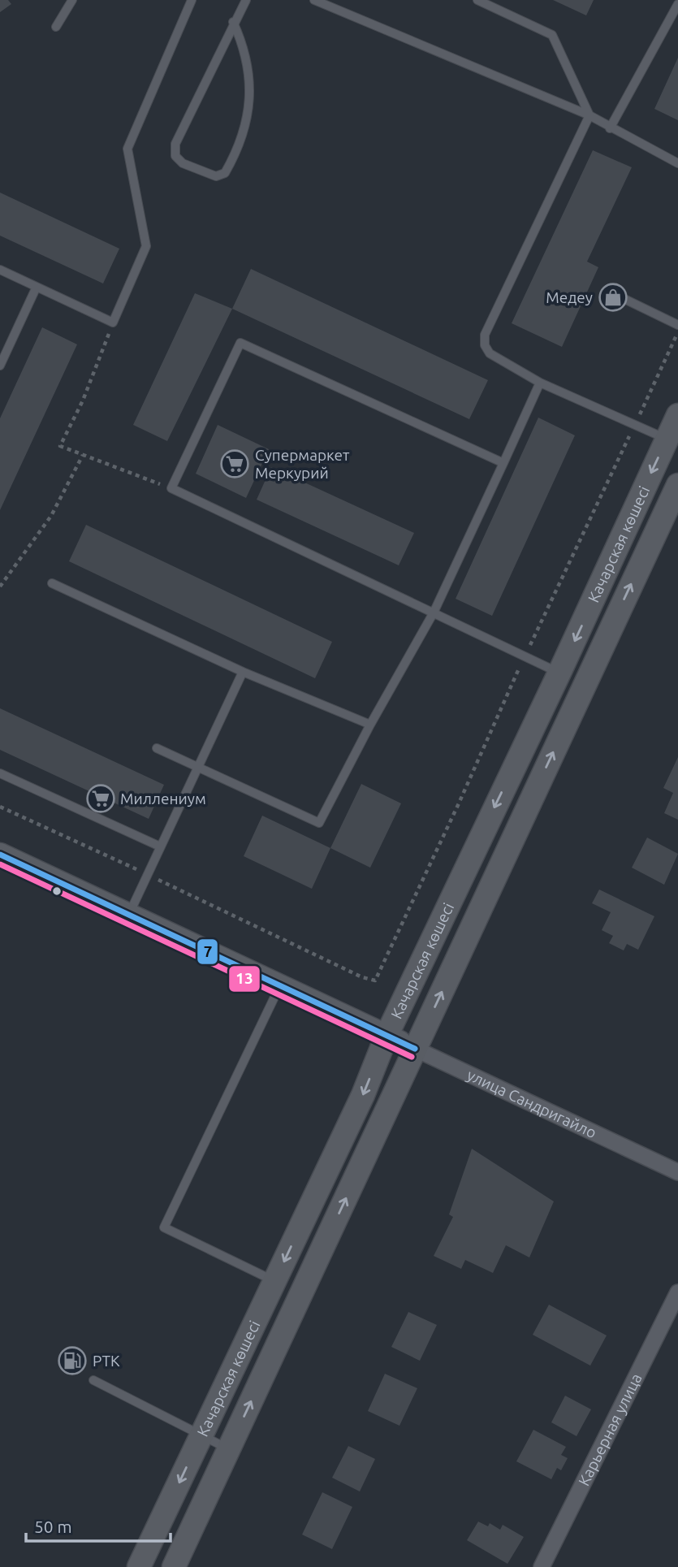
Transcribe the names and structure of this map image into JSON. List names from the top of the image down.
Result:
{
  "streets": {
    "main road": ["Качарская көшесі", "улица Сандригайло"],
    "street": ["Карьерная улица"]
  },
  "crossings": [
    ["Качарская көшесі", "улица Сандригайло"]
  ],
  "places": {
    "shop": ["Медеу"],
    "supermarket": ["Супермаркет Меркурий", "Миллениум"],
    "fuel station": ["РТК"]
  },
  "lines": ["transit line 7", "transit line 13"],
  "scale_bar": "50 m"
}
